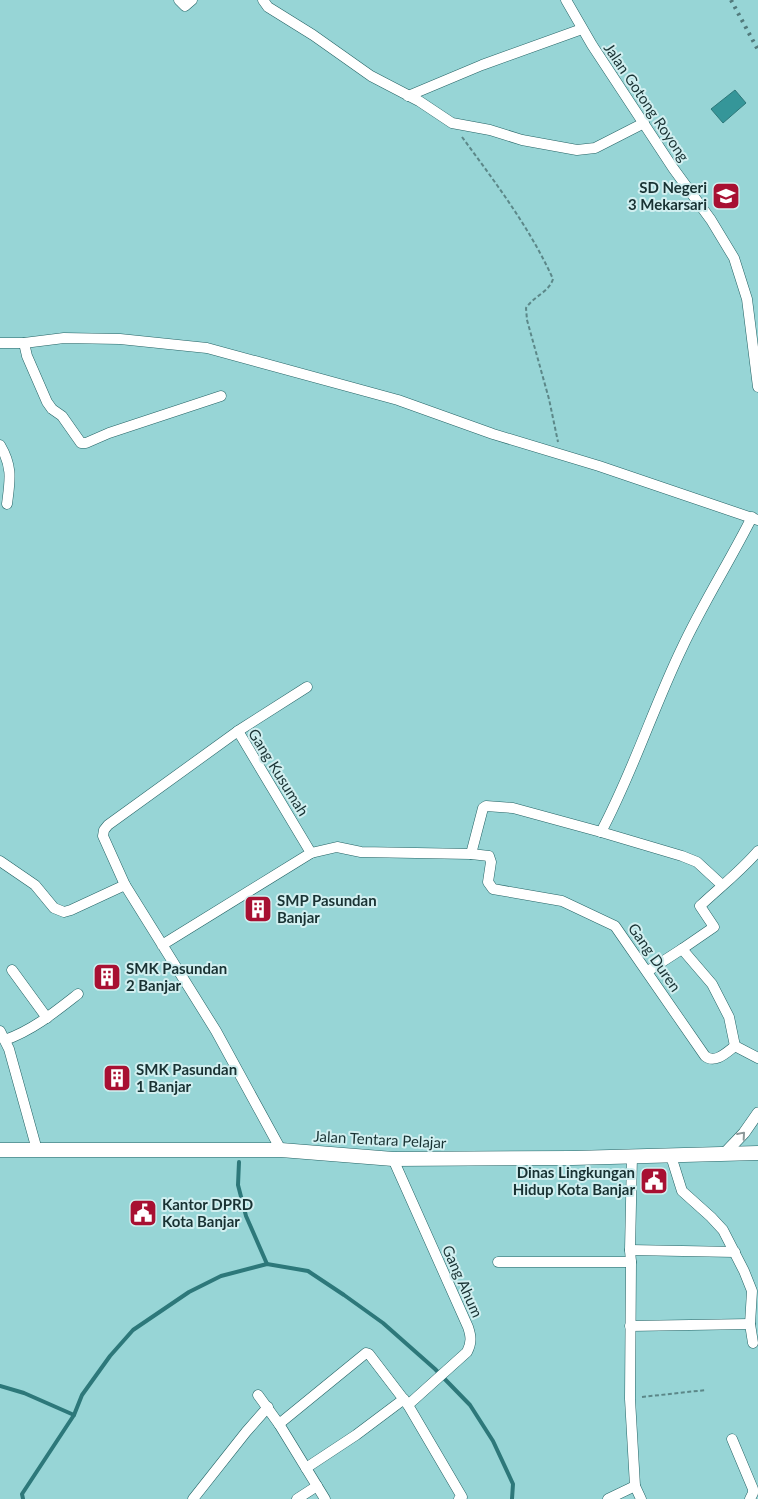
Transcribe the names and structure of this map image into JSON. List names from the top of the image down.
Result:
{
  "streets": {
    "main road": ["Jalan Tentara Pelajar"],
    "street": [
      "Jalan Gotong Royong",
      "Gang Kusumah",
      "Gang Duren",
      "Gang Ahum"
    ]
  },
  "crossings": [
    ["Gang Kusumah", "Jalan Tentara Pelajar"],
    ["Jalan Tentara Pelajar", "Gang Ahum"]
  ],
  "places": {
    "school or university": ["SD Negeri 3 Mekarsari"],
    "building": ["SMP Pasundan Banjar", "SMK Pasundan 2 Banjar", "SMK Pasundan 1 Banjar"],
    "public building": ["Dinas Lingkungan Hidup Kota Banjar", "Kantor DPRD Kota Banjar"]
  }
}
